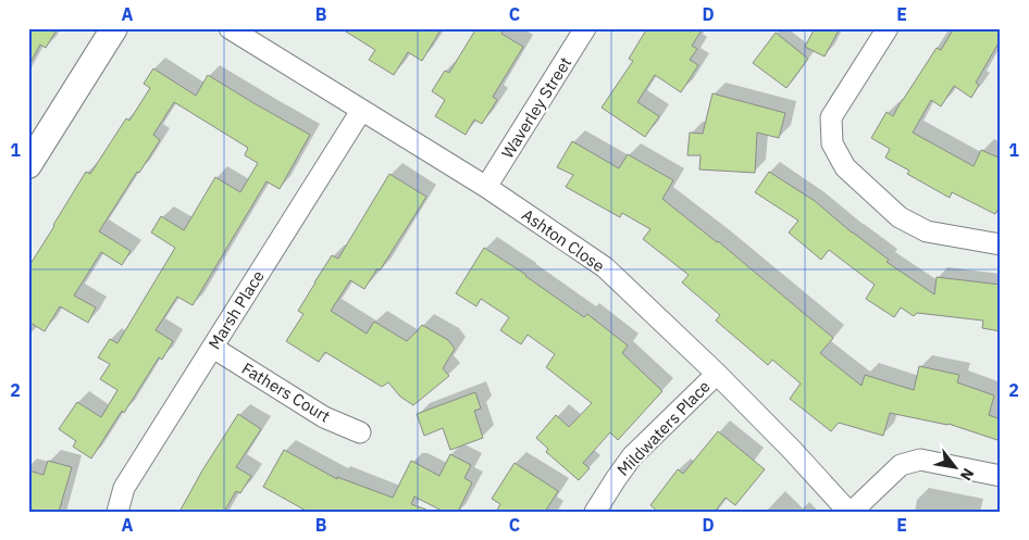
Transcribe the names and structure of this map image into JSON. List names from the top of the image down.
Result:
{
  "streets": {
    "street": [
      "Waverley Street",
      "Ashton Close",
      "Marsh Place",
      "Fathers Court",
      "Mildwaters Place"
    ]
  },
  "crossings": [
    ["Waverley Street", "Ashton Close"],
    ["Ashton Close", "Marsh Place"],
    ["Ashton Close", "Mildwaters Place"],
    ["Marsh Place", "Fathers Court"]
  ],
  "north": "bottom right",
  "grid": {
    "columns": [
      "A",
      "B",
      "C",
      "D",
      "E"
    ],
    "rows": ["1", "2"]
  }
}
